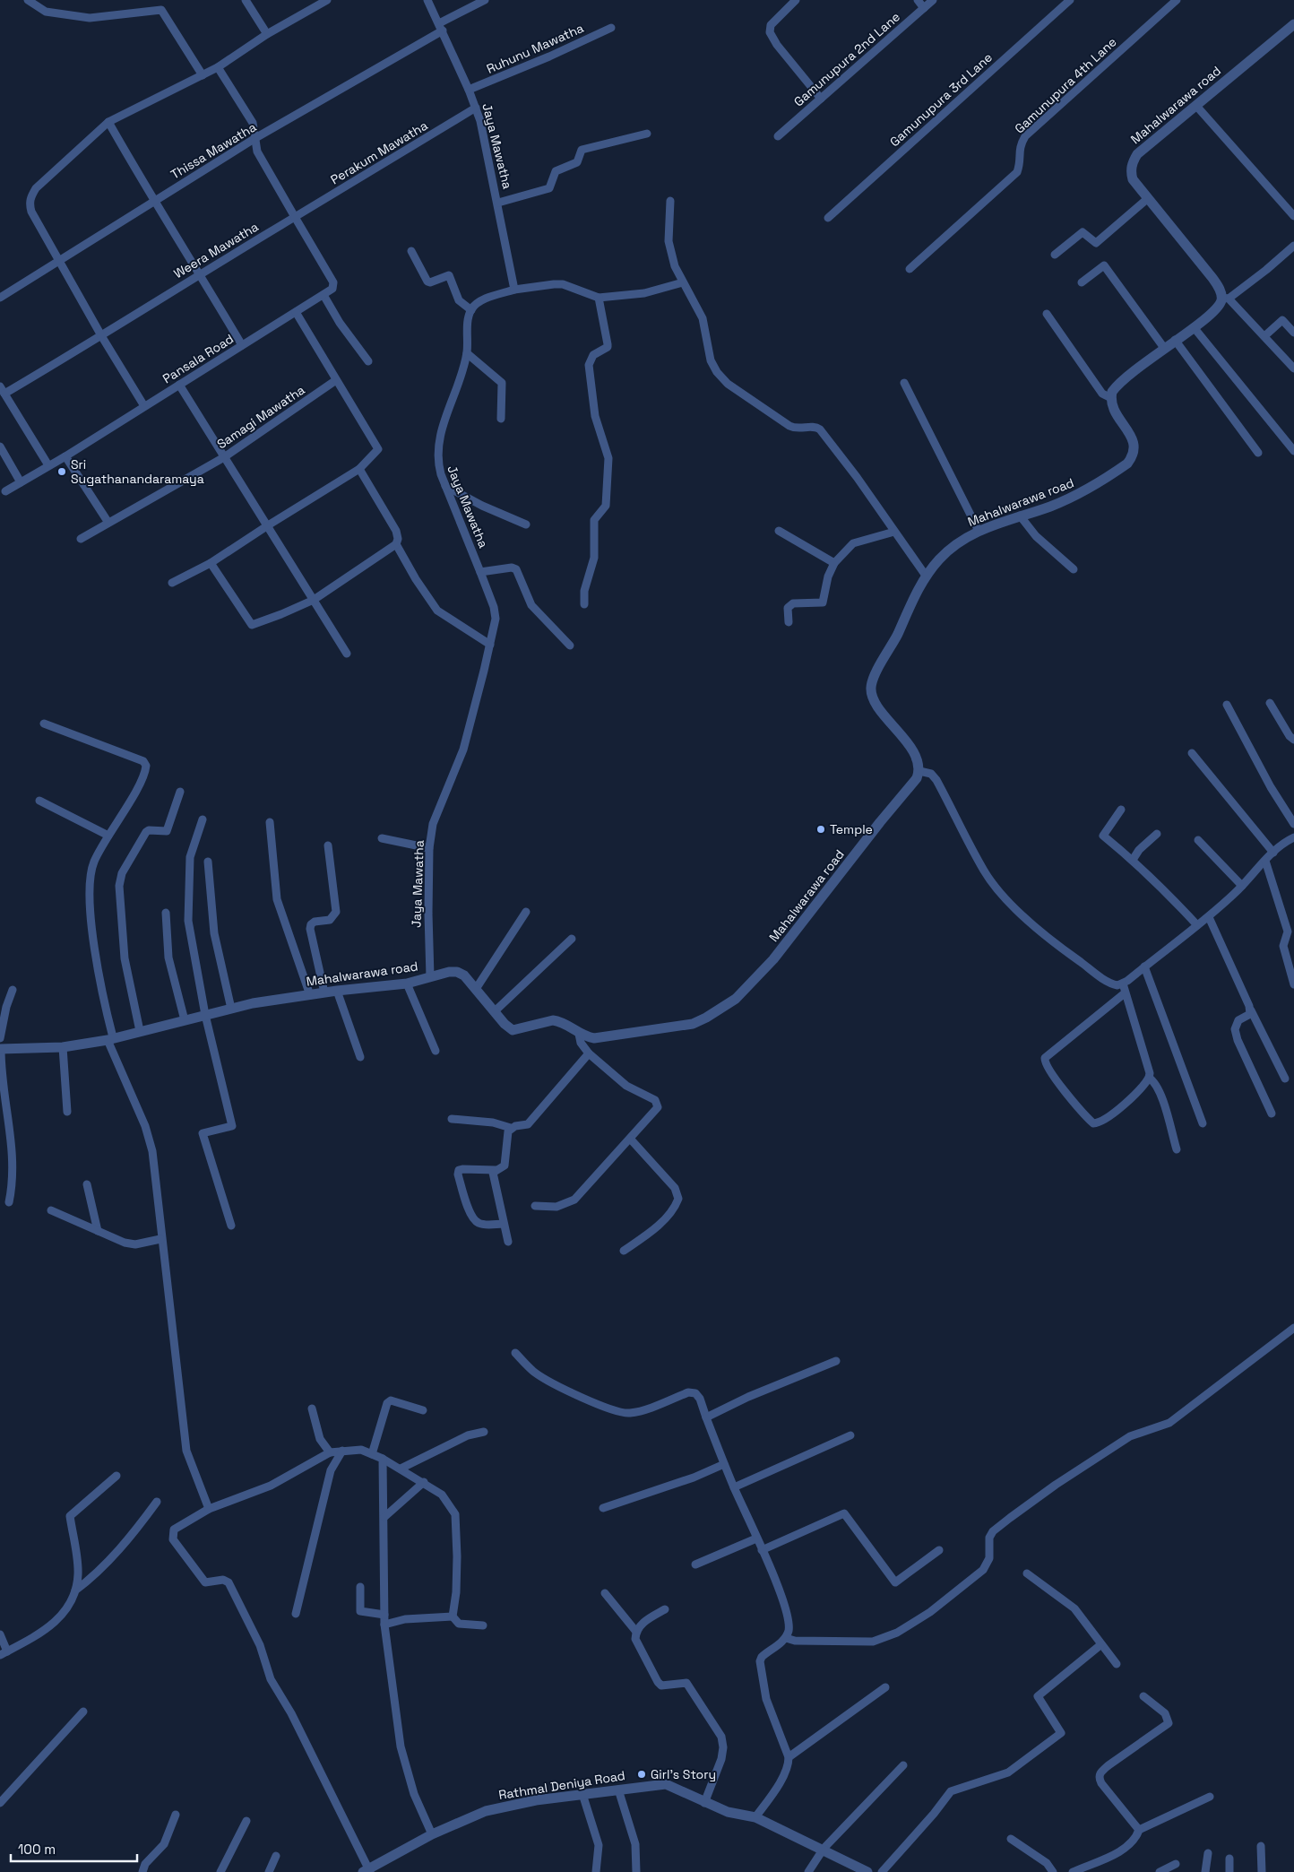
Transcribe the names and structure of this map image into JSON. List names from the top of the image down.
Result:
{
  "streets": {
    "street": [
      "Ruhunu Mawatha",
      "Gamunupura 2nd Lane",
      "Gamunupura 4th Lane",
      "Gamunupura 3rd Lane",
      "Mahalwarawa road",
      "Jaya Mawatha",
      "Thissa Mawatha",
      "Perakum Mawatha",
      "Weera Mawatha",
      "Pansala Road",
      "Samagi Mawatha",
      "Rathmal Deniya Road"
    ]
  },
  "crossings": [
    ["Ruhunu Mawatha", "Jaya Mawatha"],
    ["Mahalwarawa road", "Jaya Mawatha"],
    ["Jaya Mawatha", "Thissa Mawatha"],
    ["Jaya Mawatha", "Perakum Mawatha"],
    ["Perakum Mawatha", "Weera Mawatha"],
    ["Perakum Mawatha", "Pansala Road"],
    ["Weera Mawatha", "Pansala Road"]
  ],
  "places": ["Sri Sugathanandaramaya", "Temple", "Girl's Story"],
  "scale_bar": "100 m"
}
